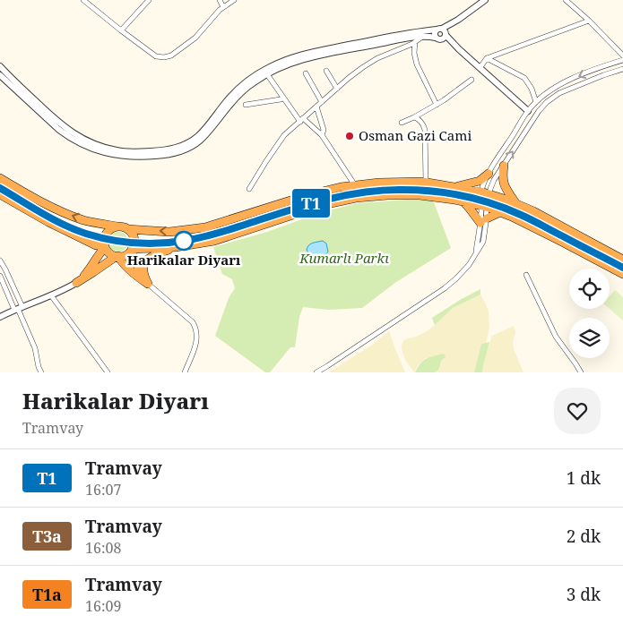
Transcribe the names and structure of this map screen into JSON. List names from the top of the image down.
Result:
{
  "parks": ["Kumarlı Parkı"],
  "places": ["Osman Gazi Cami", "Harikalar Diyarı"],
  "lines": ["tram line T1"],
  "page": {
    "on_map": "T1",
    "heading": ["Harikalar Diyarı", "Tramvay"],
    "list": [
      {
        "mark": "T1",
        "name": "Tramvay",
        "note": "16:07",
        "value": "1 dk"
      },
      {
        "mark": "T3a",
        "name": "Tramvay",
        "note": "16:08",
        "value": "2 dk"
      },
      {
        "mark": "T1a",
        "name": "Tramvay",
        "note": "16:09",
        "value": "3 dk"
      }
    ]
  }
}
